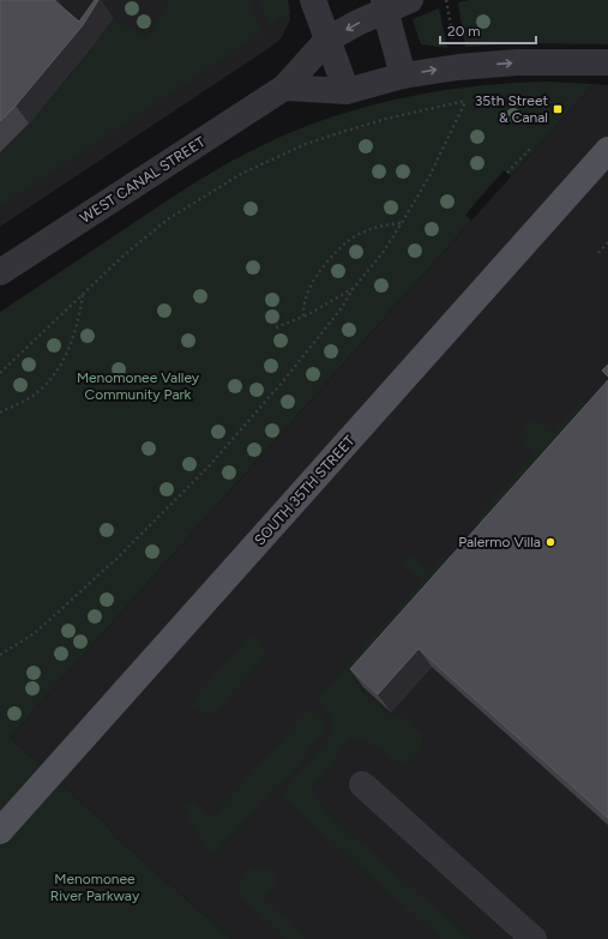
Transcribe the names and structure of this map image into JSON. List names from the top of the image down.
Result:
{
  "streets": {
    "main road": ["SOUTH 35TH STREET"],
    "street": ["WEST CANAL STREET"]
  },
  "parks": ["Menomonee Valley Community Park", "Menomonee River Parkway"],
  "places": {
    "transit": ["35th Street & Canal"],
    "other": ["Palermo Villa"]
  },
  "scale_bar": "20 m"
}
